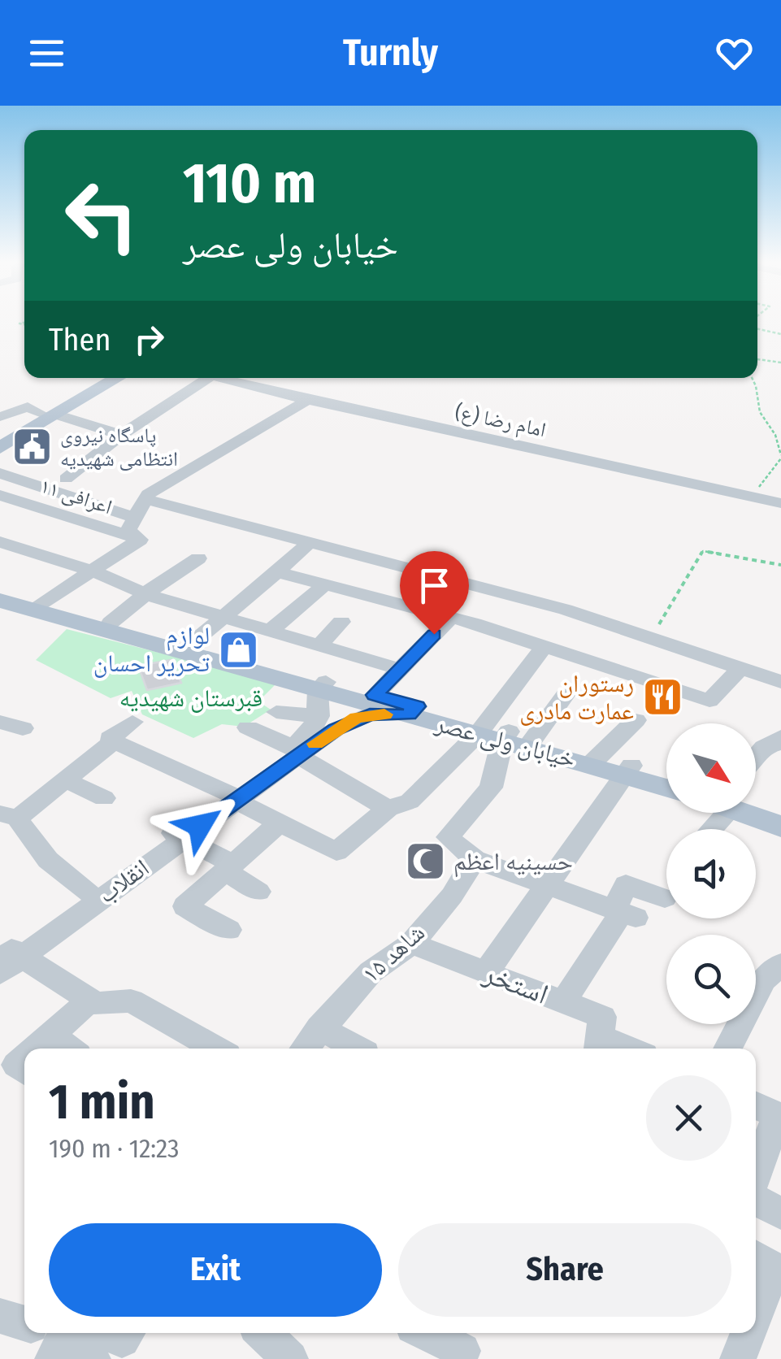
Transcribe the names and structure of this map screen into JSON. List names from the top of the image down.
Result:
{
  "streets": {
    "main road": ["خیابان ولی عصر"],
    "street": [
      "امام رضا (ع)",
      "اعرافی ۱۱",
      "انقلاب",
      "شاهد ۱۵",
      "استخر"
    ]
  },
  "crossings": [
    ["خیابان ولی عصر", "انقلاب"],
    ["شاهد ۱۵", "استخر"]
  ],
  "parks": ["قبرستان شهیدیه"],
  "places": {
    "public building": ["پاسگاه نیروی انتظامی شهیدیه"],
    "shop": ["لوازم تحریر احسان"],
    "restaurant": ["رستوران عمارت مادری"],
    "mosque": ["حسینیه اعظم"]
  },
  "north": "bottom right",
  "page": {
    "header": "Turnly",
    "turn": ["110 m", "خیابان ولی عصر"],
    "then": "Then",
    "heading": ["1 min", "190 m · 12:23"],
    "buttons": ["Exit", "Share"]
  }
}
